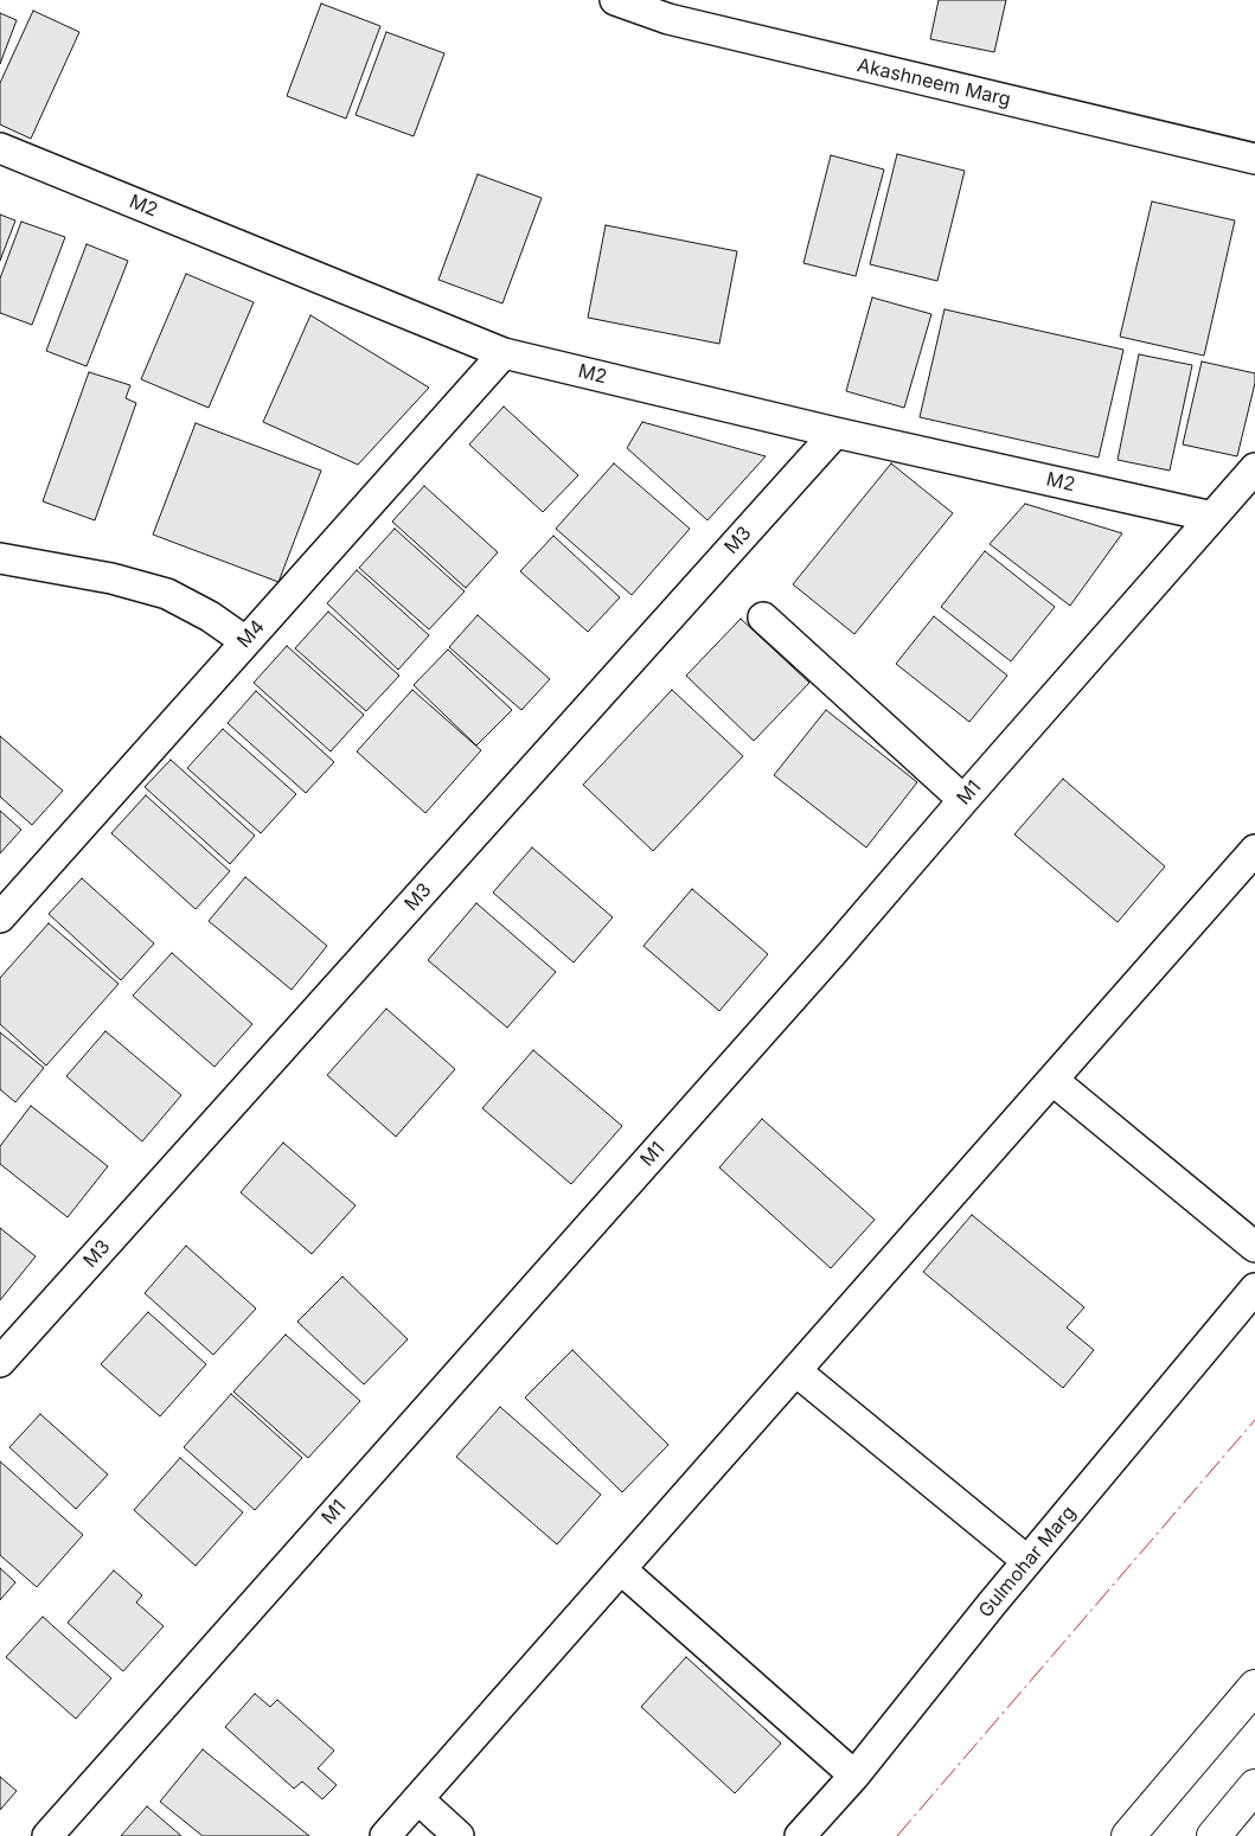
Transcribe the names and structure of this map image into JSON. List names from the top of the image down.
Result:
{
  "streets": {
    "street": [
      "Akashneem Marg",
      "M2",
      "M3",
      "M4",
      "M1",
      "Gulmohar Marg"
    ]
  },
  "crossings": [
    ["M2", "M3"],
    ["M2", "M4"],
    ["M2", "M1"]
  ]
}
